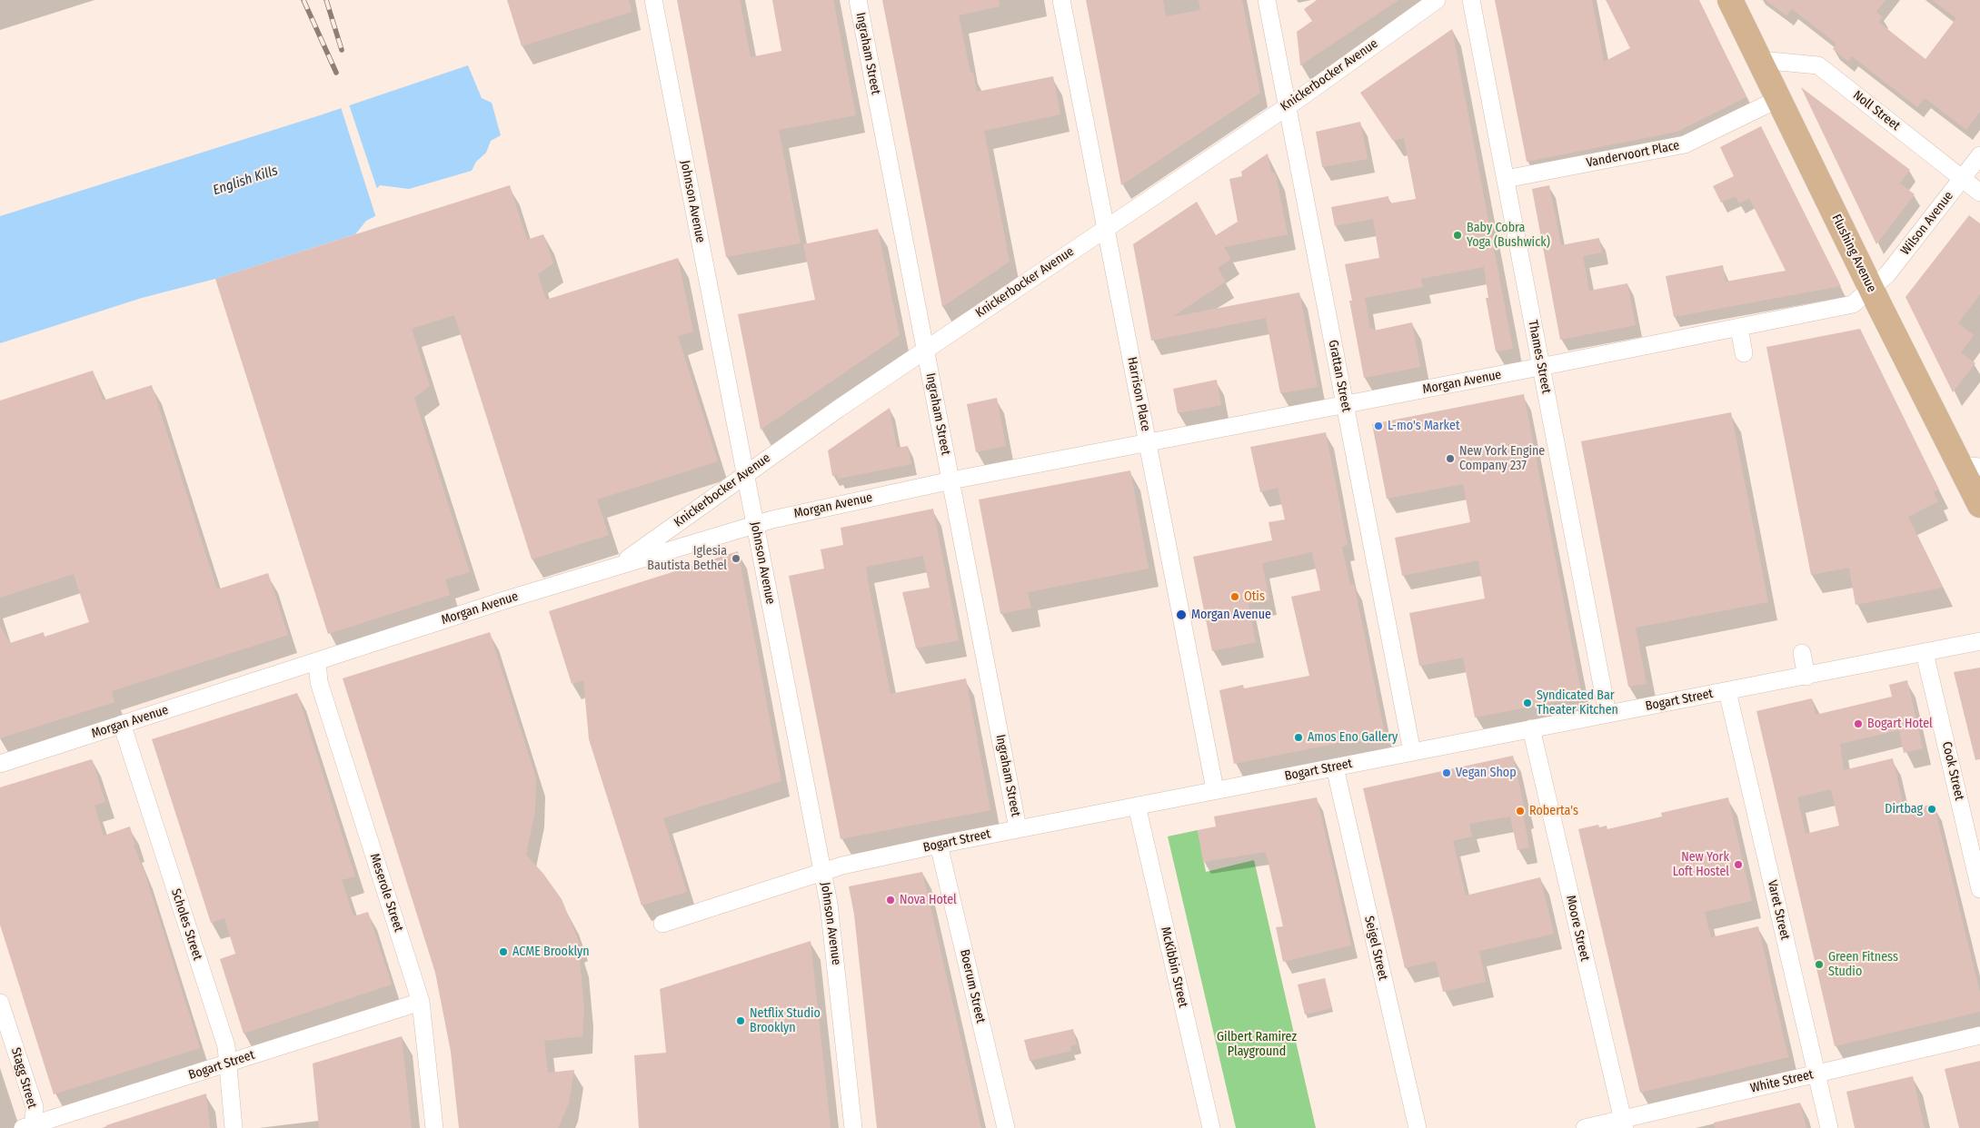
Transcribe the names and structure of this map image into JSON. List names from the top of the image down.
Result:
{
  "streets": {
    "main road": ["Flushing Avenue"],
    "street": [
      "Ingraham Street",
      "Knickerbocker Avenue",
      "Noll Street",
      "Vandervoort Place",
      "Johnson Avenue",
      "Wilson Avenue",
      "Thames Street",
      "Grattan Street",
      "Morgan Avenue",
      "Harrison Place",
      "Bogart Street",
      "Cook Street",
      "Meserole Street",
      "Varet Street",
      "Scholes Street",
      "Moore Street",
      "Seigel Street",
      "McKibbin Street",
      "Boerum Street",
      "Stagg Street",
      "White Street"
    ]
  },
  "crossings": [
    ["Ingraham Street", "Knickerbocker Avenue"],
    ["Ingraham Street", "Morgan Avenue"],
    ["Ingraham Street", "Bogart Street"],
    ["Knickerbocker Avenue", "Johnson Avenue"],
    ["Knickerbocker Avenue", "Grattan Street"],
    ["Knickerbocker Avenue", "Morgan Avenue"],
    ["Knickerbocker Avenue", "Harrison Place"],
    ["Noll Street", "Wilson Avenue"],
    ["Noll Street", "Flushing Avenue"],
    ["Vandervoort Place", "Flushing Avenue"],
    ["Vandervoort Place", "Thames Street"],
    ["Johnson Avenue", "Morgan Avenue"],
    ["Johnson Avenue", "Bogart Street"],
    ["Wilson Avenue", "Flushing Avenue"],
    ["Wilson Avenue", "Morgan Avenue"],
    ["Flushing Avenue", "Morgan Avenue"],
    ["Thames Street", "Morgan Avenue"],
    ["Thames Street", "Bogart Street"],
    ["Grattan Street", "Morgan Avenue"],
    ["Grattan Street", "Bogart Street"],
    ["Morgan Avenue", "Harrison Place"],
    ["Morgan Avenue", "Meserole Street"],
    ["Morgan Avenue", "Scholes Street"],
    ["Harrison Place", "Bogart Street"],
    ["Bogart Street", "Cook Street"],
    ["Bogart Street", "Meserole Street"],
    ["Bogart Street", "Varet Street"],
    ["Bogart Street", "Scholes Street"],
    ["Bogart Street", "Moore Street"],
    ["Bogart Street", "Seigel Street"],
    ["Bogart Street", "McKibbin Street"],
    ["Bogart Street", "Boerum Street"],
    ["Bogart Street", "Stagg Street"],
    ["Varet Street", "White Street"],
    ["Moore Street", "White Street"]
  ],
  "water": ["English Kills"],
  "parks": ["Gilbert Ramirez Playground"],
  "places": [
    "Baby Cobra Yoga (Bushwick)",
    "L-mo's Market",
    "New York Engine Company 237",
    "Iglesia Bautista Bethel",
    "Otis",
    "Morgan Avenue",
    "Syndicated Bar Theater Kitchen",
    "Bogart Hotel",
    "Amos Eno Gallery",
    "Vegan Shop",
    "Dirtbag",
    "Roberta's",
    "New York Loft Hostel",
    "Nova Hotel",
    "ACME Brooklyn",
    "Green Fitness Studio",
    "Netflix Studio Brooklyn"
  ]
}
